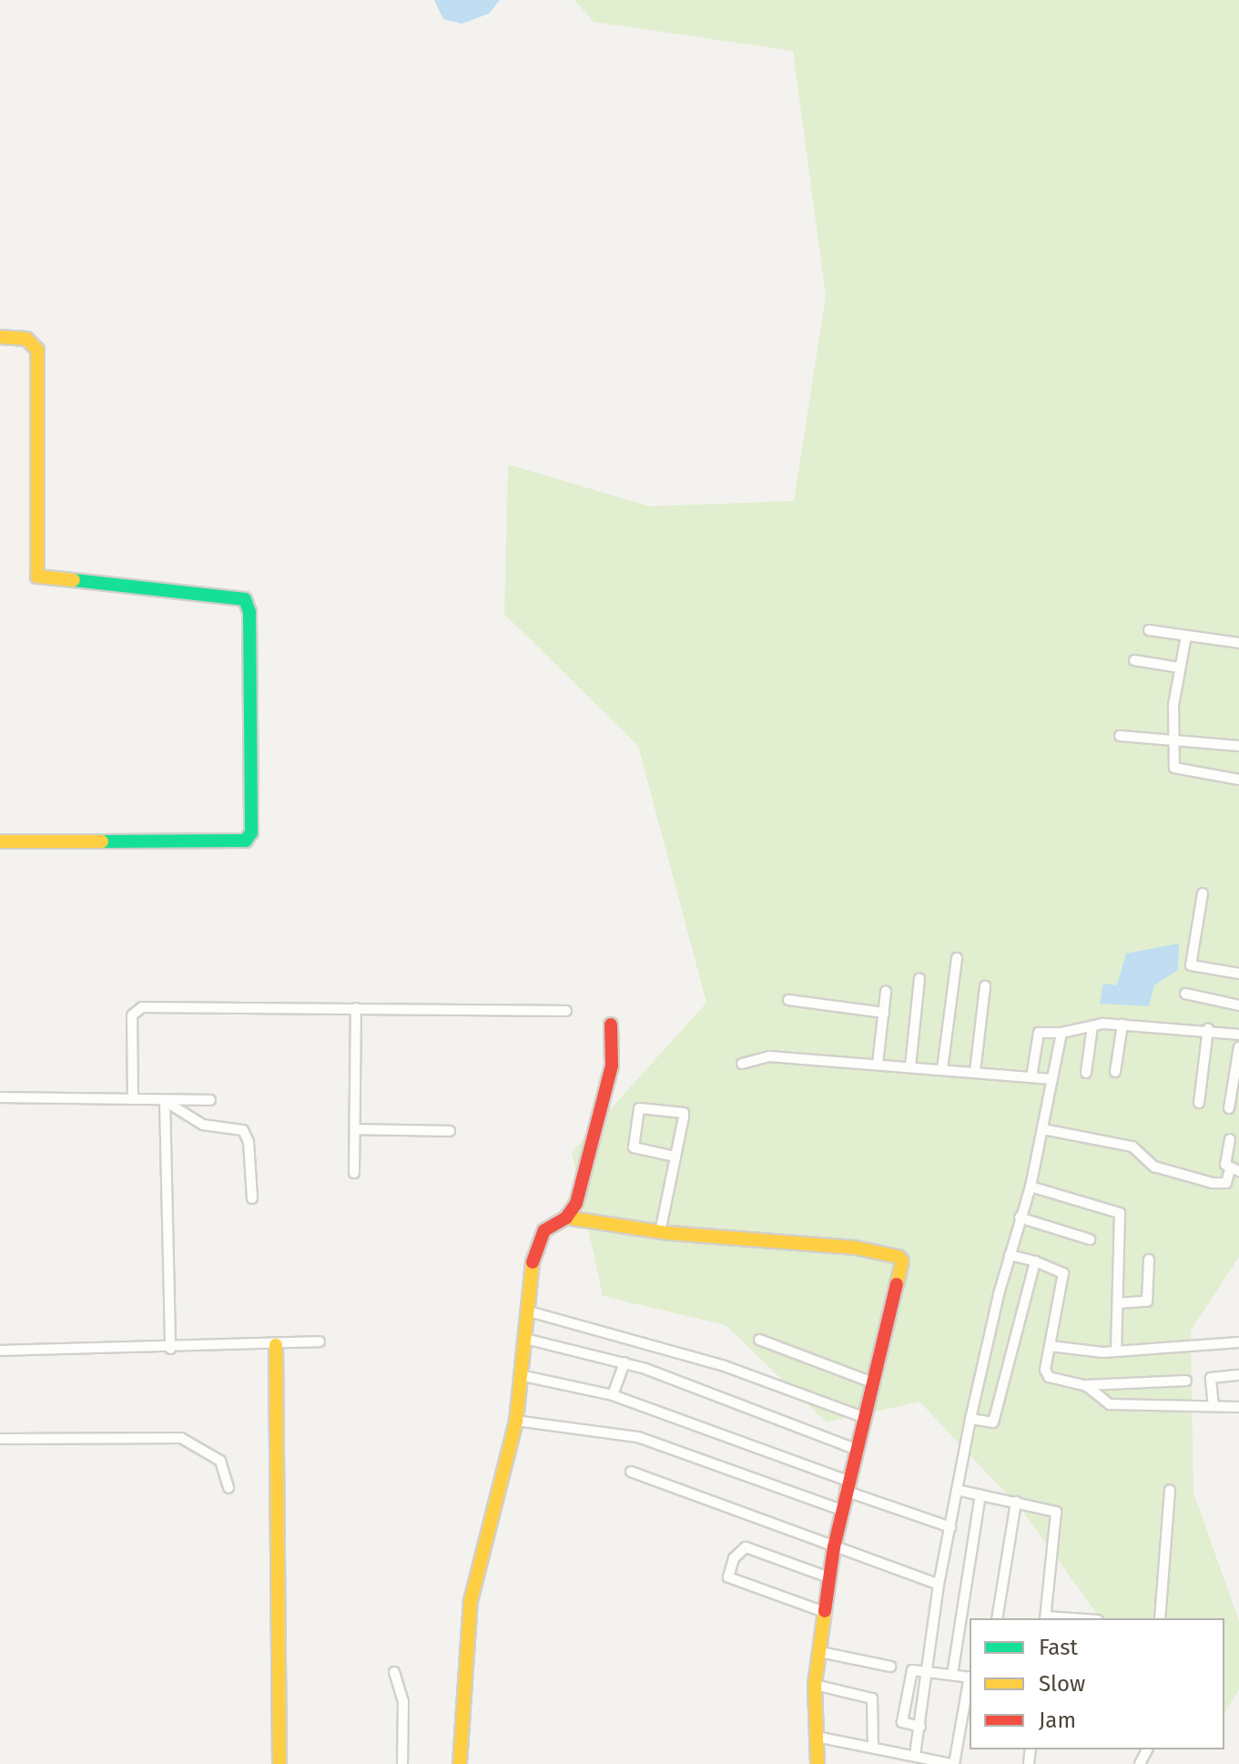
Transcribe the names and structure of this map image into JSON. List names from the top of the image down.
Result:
{
  "legend": ["Fast", "Slow", "Jam"]
}
